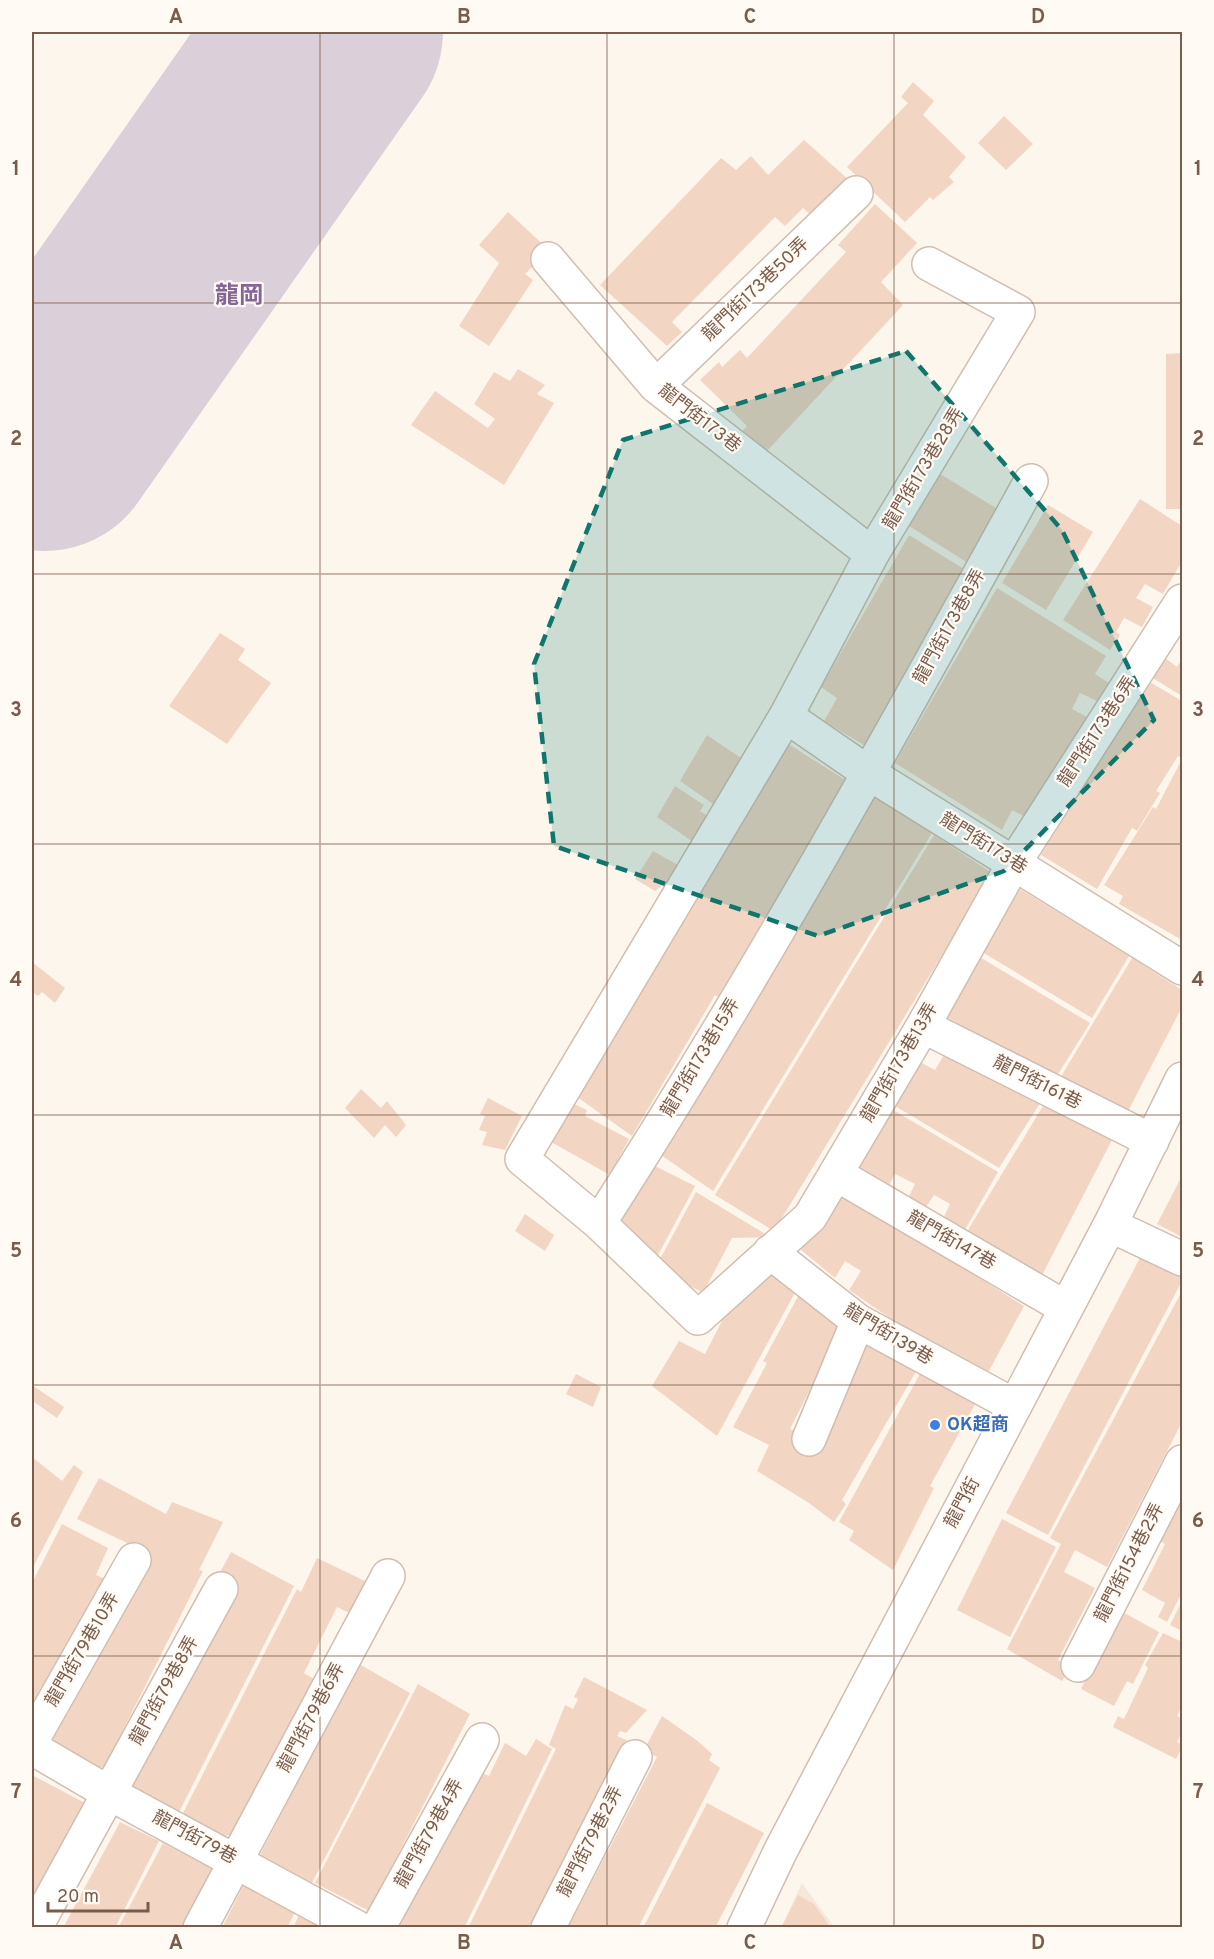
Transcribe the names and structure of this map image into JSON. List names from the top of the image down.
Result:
{
  "streets": {
    "street": [
      "龍門街173巷50弄",
      "龍門街173巷",
      "龍門街173巷28弄",
      "龍門街173巷8弄",
      "龍門街173巷6弄",
      "龍門街173巷15弄",
      "龍門街173巷13弄",
      "龍門街161巷",
      "龍門街147巷",
      "龍門街139巷",
      "龍門街",
      "龍門街154巷2弄",
      "龍門街79巷10弄",
      "龍門街79巷8弄",
      "龍門街79巷6弄",
      "龍門街79巷4弄",
      "龍門街79巷",
      "龍門街79巷2弄"
    ]
  },
  "crossings": [
    ["龍門街173巷50弄", "龍門街173巷"],
    ["龍門街173巷", "龍門街173巷28弄"],
    ["龍門街173巷", "龍門街173巷8弄"],
    ["龍門街173巷", "龍門街173巷6弄"],
    ["龍門街173巷", "龍門街173巷15弄"],
    ["龍門街173巷", "龍門街173巷13弄"],
    ["龍門街173巷28弄", "龍門街173巷15弄"],
    ["龍門街173巷28弄", "龍門街173巷13弄"],
    ["龍門街173巷8弄", "龍門街173巷15弄"],
    ["龍門街173巷6弄", "龍門街173巷13弄"],
    ["龍門街173巷15弄", "龍門街173巷13弄"],
    ["龍門街173巷13弄", "龍門街161巷"],
    ["龍門街173巷13弄", "龍門街147巷"],
    ["龍門街173巷13弄", "龍門街139巷"],
    ["龍門街161巷", "龍門街"],
    ["龍門街147巷", "龍門街"],
    ["龍門街139巷", "龍門街"],
    ["龍門街79巷8弄", "龍門街79巷"],
    ["龍門街79巷6弄", "龍門街79巷"]
  ],
  "districts": ["龍岡"],
  "places": ["OK超商"],
  "scale_bar": "20 m",
  "grid": {
    "columns": [
      "A",
      "B",
      "C",
      "D"
    ],
    "rows": [
      "1",
      "2",
      "3",
      "4",
      "5",
      "6",
      "7"
    ]
  }
}
